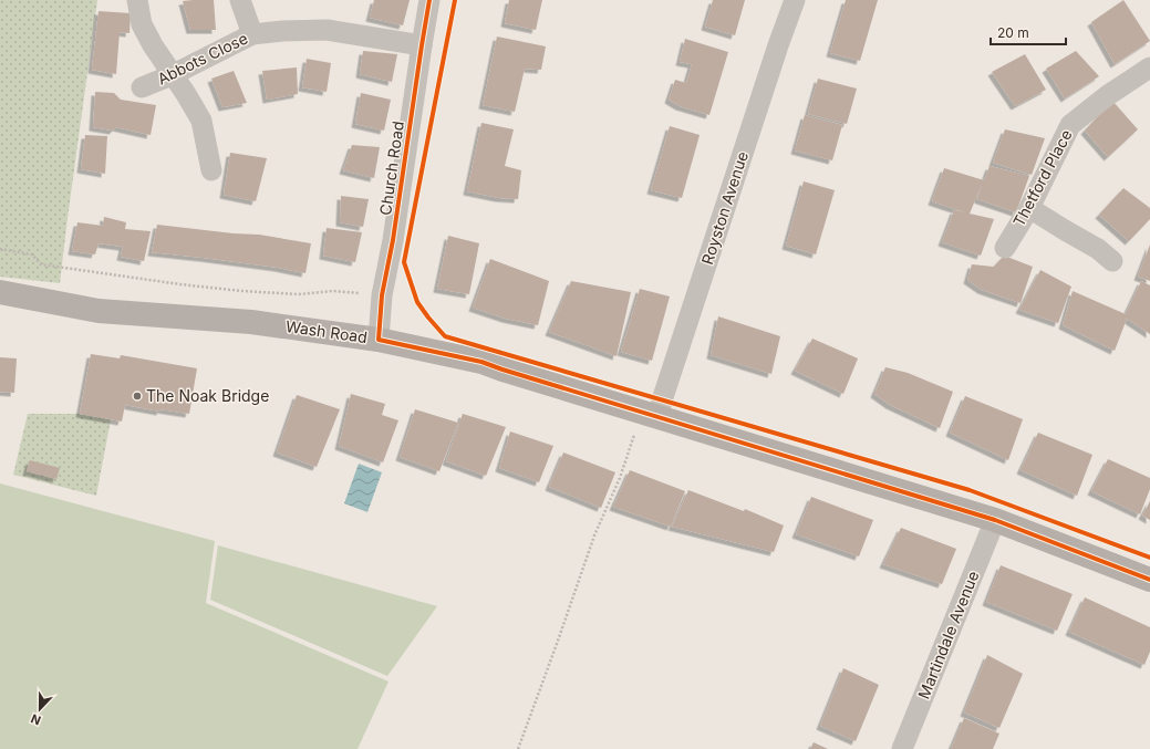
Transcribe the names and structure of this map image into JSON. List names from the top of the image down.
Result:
{
  "streets": {
    "street": [
      "Abbots Close",
      "Church Road",
      "Thetford Place",
      "Royston Avenue",
      "Wash Road",
      "Martindale Avenue"
    ]
  },
  "crossings": [
    ["Abbots Close", "Church Road"],
    ["Church Road", "Wash Road"],
    ["Royston Avenue", "Wash Road"],
    ["Wash Road", "Martindale Avenue"]
  ],
  "places": ["The Noak Bridge"],
  "scale_bar": "20 m",
  "north": "bottom"
}
